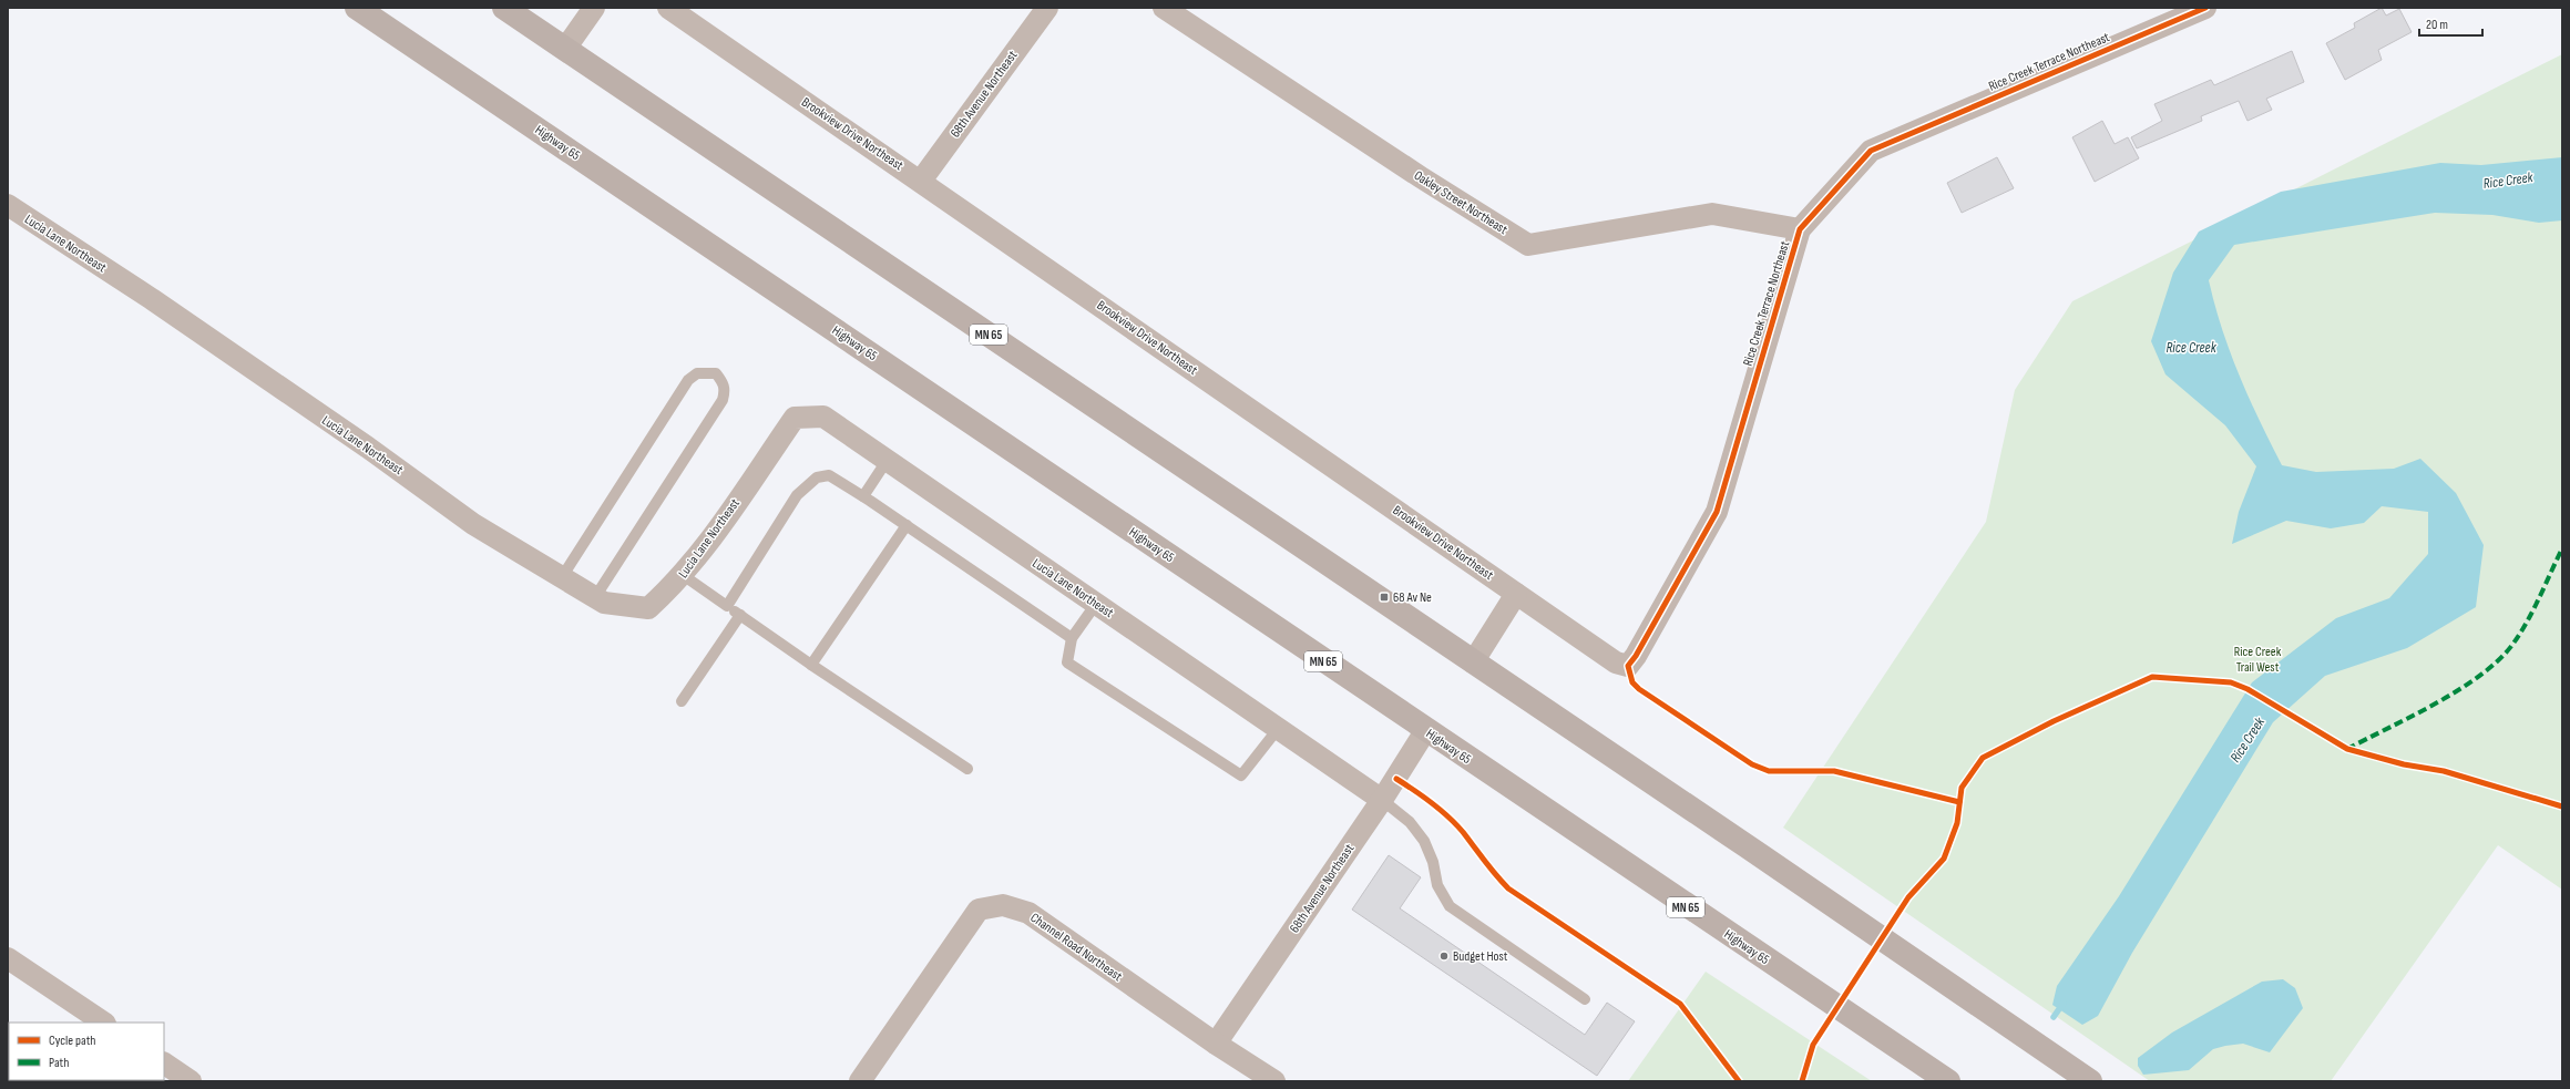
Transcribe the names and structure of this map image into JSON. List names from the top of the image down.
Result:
{
  "streets": {
    "highway": ["Highway 65", "MN 65"],
    "street": [
      "Rice Creek Terrace Northeast",
      "68th Avenue Northeast",
      "Brookview Drive Northeast",
      "Oakley Street Northeast",
      "Lucia Lane Northeast",
      "Channel Road Northeast"
    ]
  },
  "crossings": [
    ["Rice Creek Terrace Northeast", "Brookview Drive Northeast"],
    ["Rice Creek Terrace Northeast", "Oakley Street Northeast"],
    ["68th Avenue Northeast", "Brookview Drive Northeast"],
    ["68th Avenue Northeast", "Highway 65"],
    ["68th Avenue Northeast", "Lucia Lane Northeast"],
    ["68th Avenue Northeast", "Channel Road Northeast"]
  ],
  "water": ["Rice Creek"],
  "parks": ["Rice Creek Trail West"],
  "places": {
    "transit": ["68 Av Ne"],
    "other": ["Budget Host"]
  },
  "legend": ["Cycle path", "Path"],
  "scale_bar": "20 m"
}
